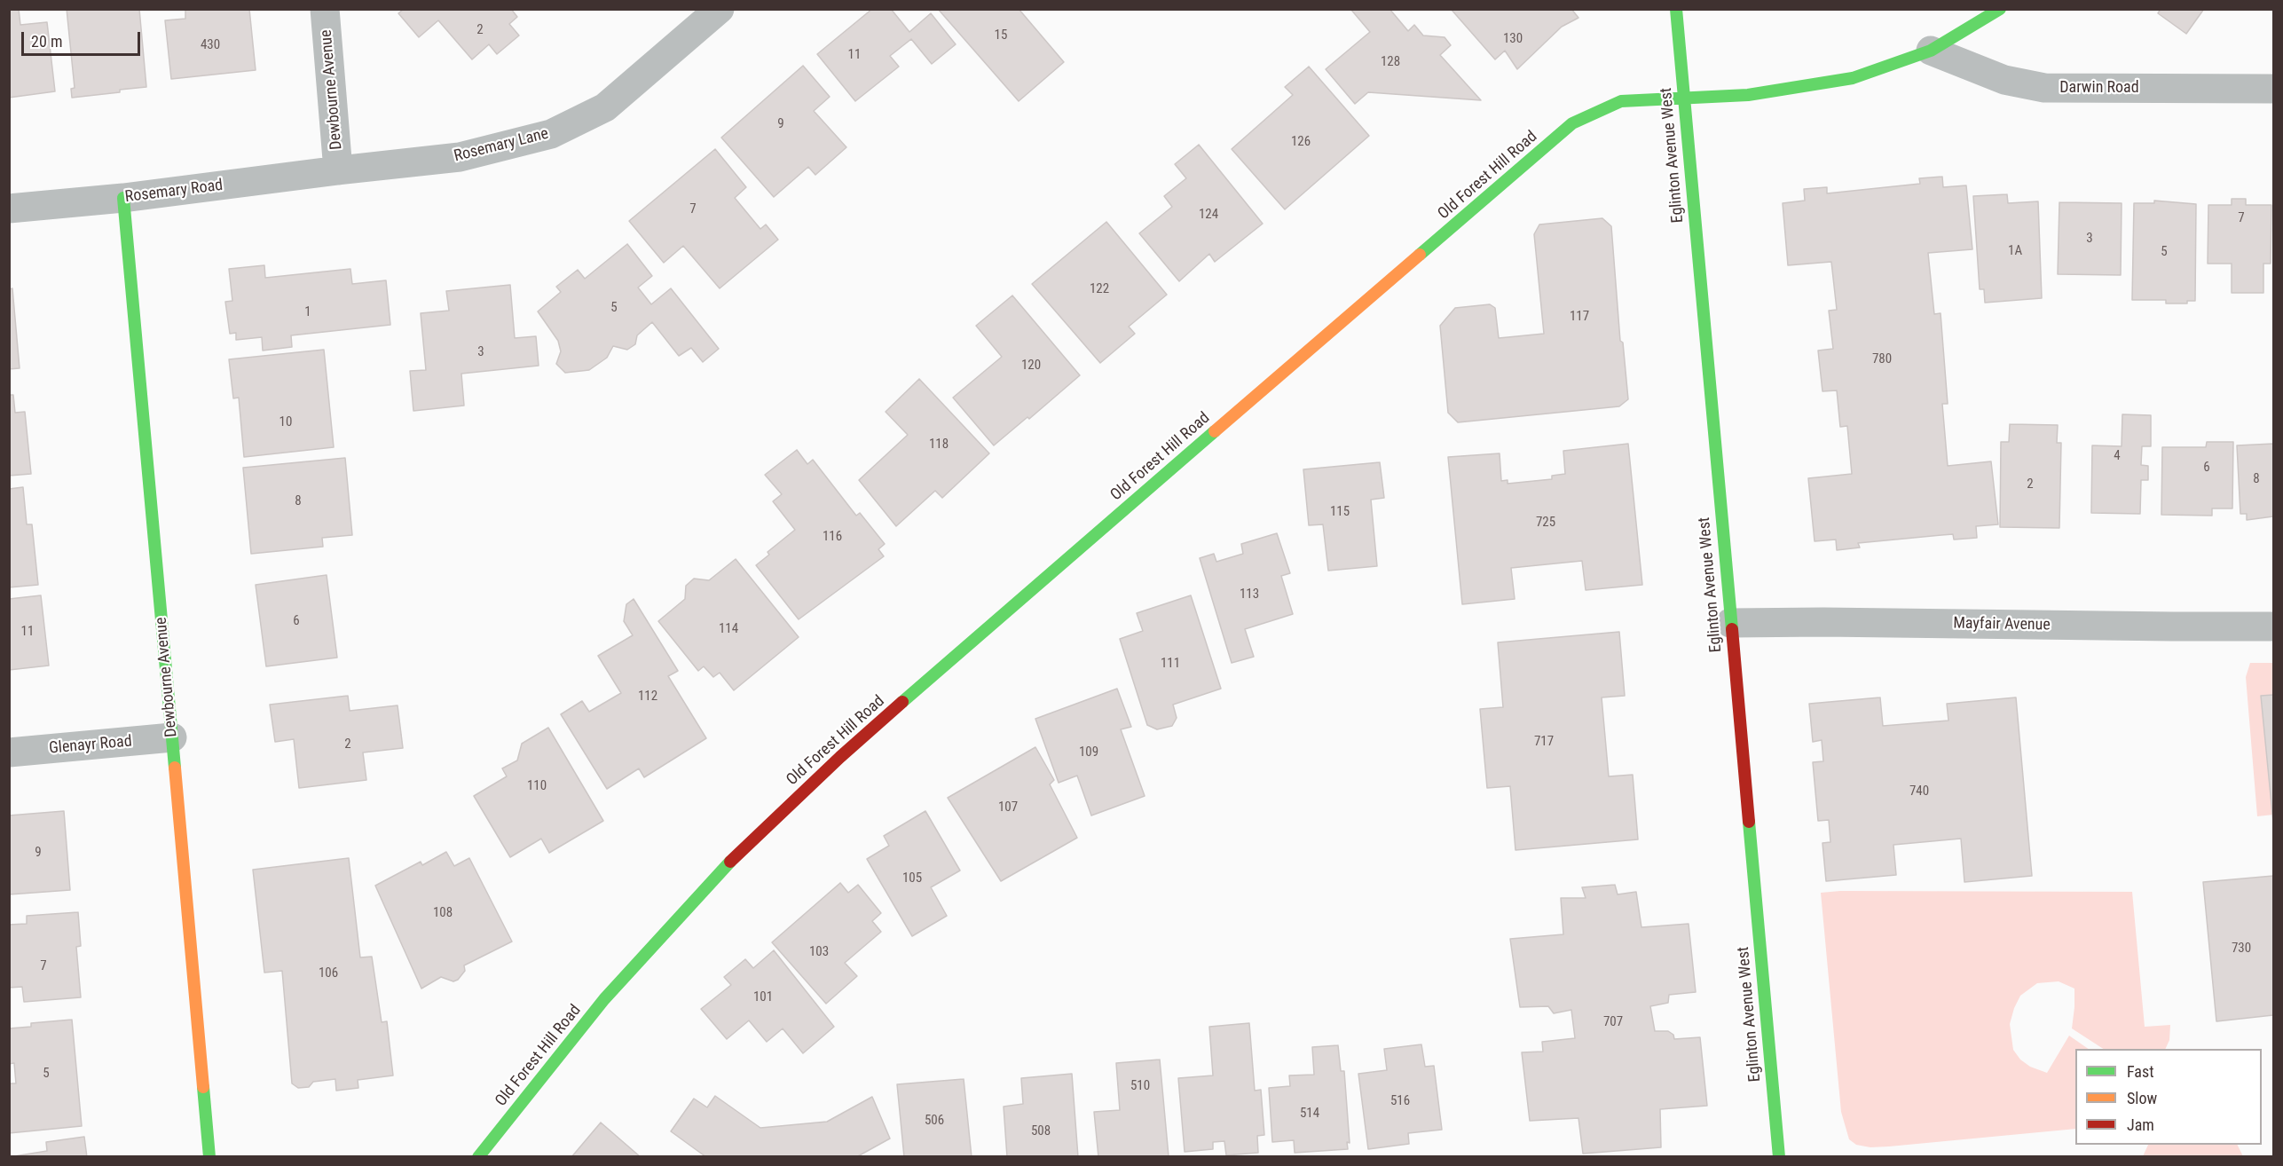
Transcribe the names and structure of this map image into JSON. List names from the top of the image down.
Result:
{
  "streets": {
    "street": [
      "Darwin Road",
      "Dewbourne Avenue",
      "Rosemary Lane",
      "Eglinton Avenue West",
      "Old Forest Hill Road",
      "Rosemary Road",
      "Mayfair Avenue",
      "Glenayr Road"
    ]
  },
  "crossings": [
    ["Darwin Road", "Old Forest Hill Road"],
    ["Dewbourne Avenue", "Rosemary Lane"],
    ["Dewbourne Avenue", "Rosemary Road"],
    ["Dewbourne Avenue", "Glenayr Road"],
    ["Rosemary Lane", "Rosemary Road"],
    ["Eglinton Avenue West", "Old Forest Hill Road"],
    ["Eglinton Avenue West", "Mayfair Avenue"]
  ],
  "house_numbers": [
    "2",
    "15",
    "130",
    "430",
    "11",
    "128",
    "9",
    "126",
    "7",
    "124",
    "7",
    "3",
    "1A",
    "5",
    "122",
    "5",
    "1",
    "117",
    "3",
    "780",
    "120",
    "10",
    "118",
    "4",
    "6",
    "8",
    "2",
    "8",
    "115",
    "725",
    "116",
    "113",
    "6",
    "114",
    "11",
    "111",
    "112",
    "717",
    "2",
    "109",
    "110",
    "740",
    "107",
    "9",
    "105",
    "108",
    "730",
    "103",
    "7",
    "106",
    "101",
    "707",
    "5",
    "510",
    "516",
    "514",
    "506",
    "508"
  ],
  "legend": ["Fast", "Slow", "Jam"],
  "scale_bar": "20 m"
}
